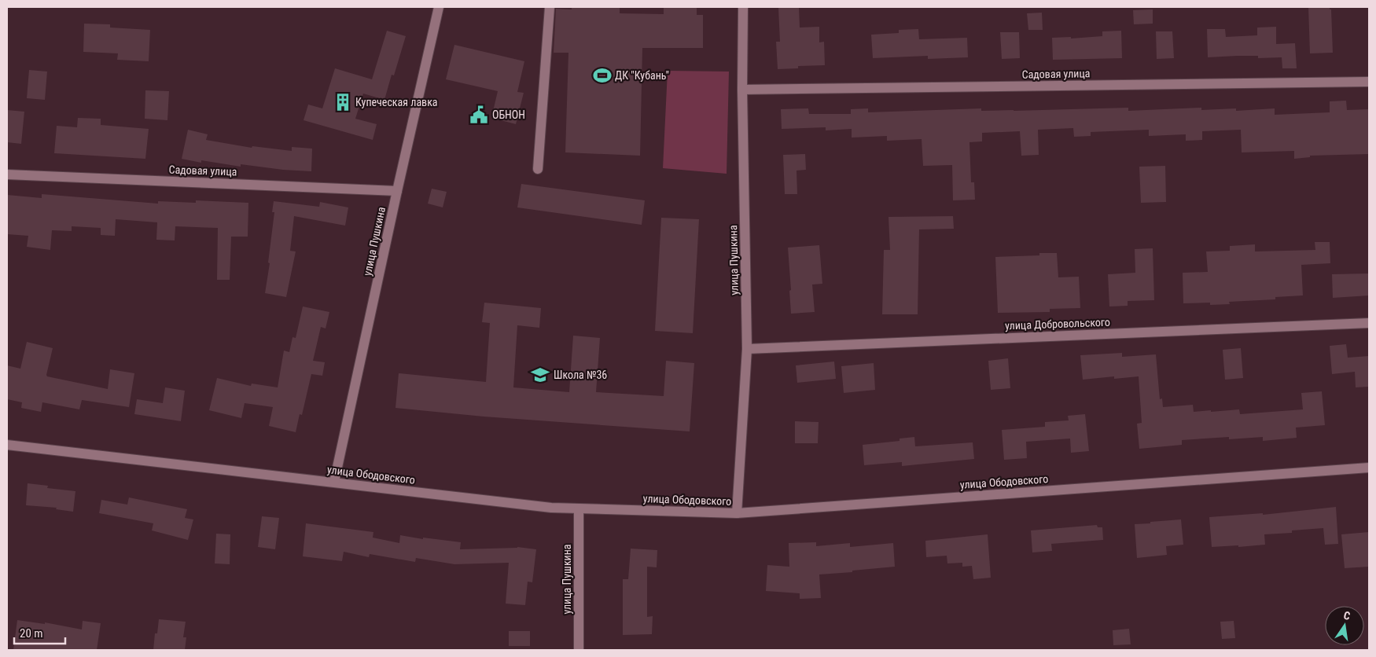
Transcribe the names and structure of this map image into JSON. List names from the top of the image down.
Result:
{
  "streets": {
    "street": [
      "Садовая улица",
      "улица Пушкина",
      "улица Добровольского",
      "улица Ободовского"
    ]
  },
  "crossings": [
    ["Садовая улица", "улица Пушкина"],
    ["улица Пушкина", "улица Добровольского"],
    ["улица Пушкина", "улица Ободовского"]
  ],
  "places": {
    "sports": ["ДК \"Кубань\""],
    "building": ["Купеческая лавка"],
    "public building": ["ОБНОН"],
    "school or university": ["Школа №36"]
  },
  "scale_bar": "20 m",
  "north": "top"
}
